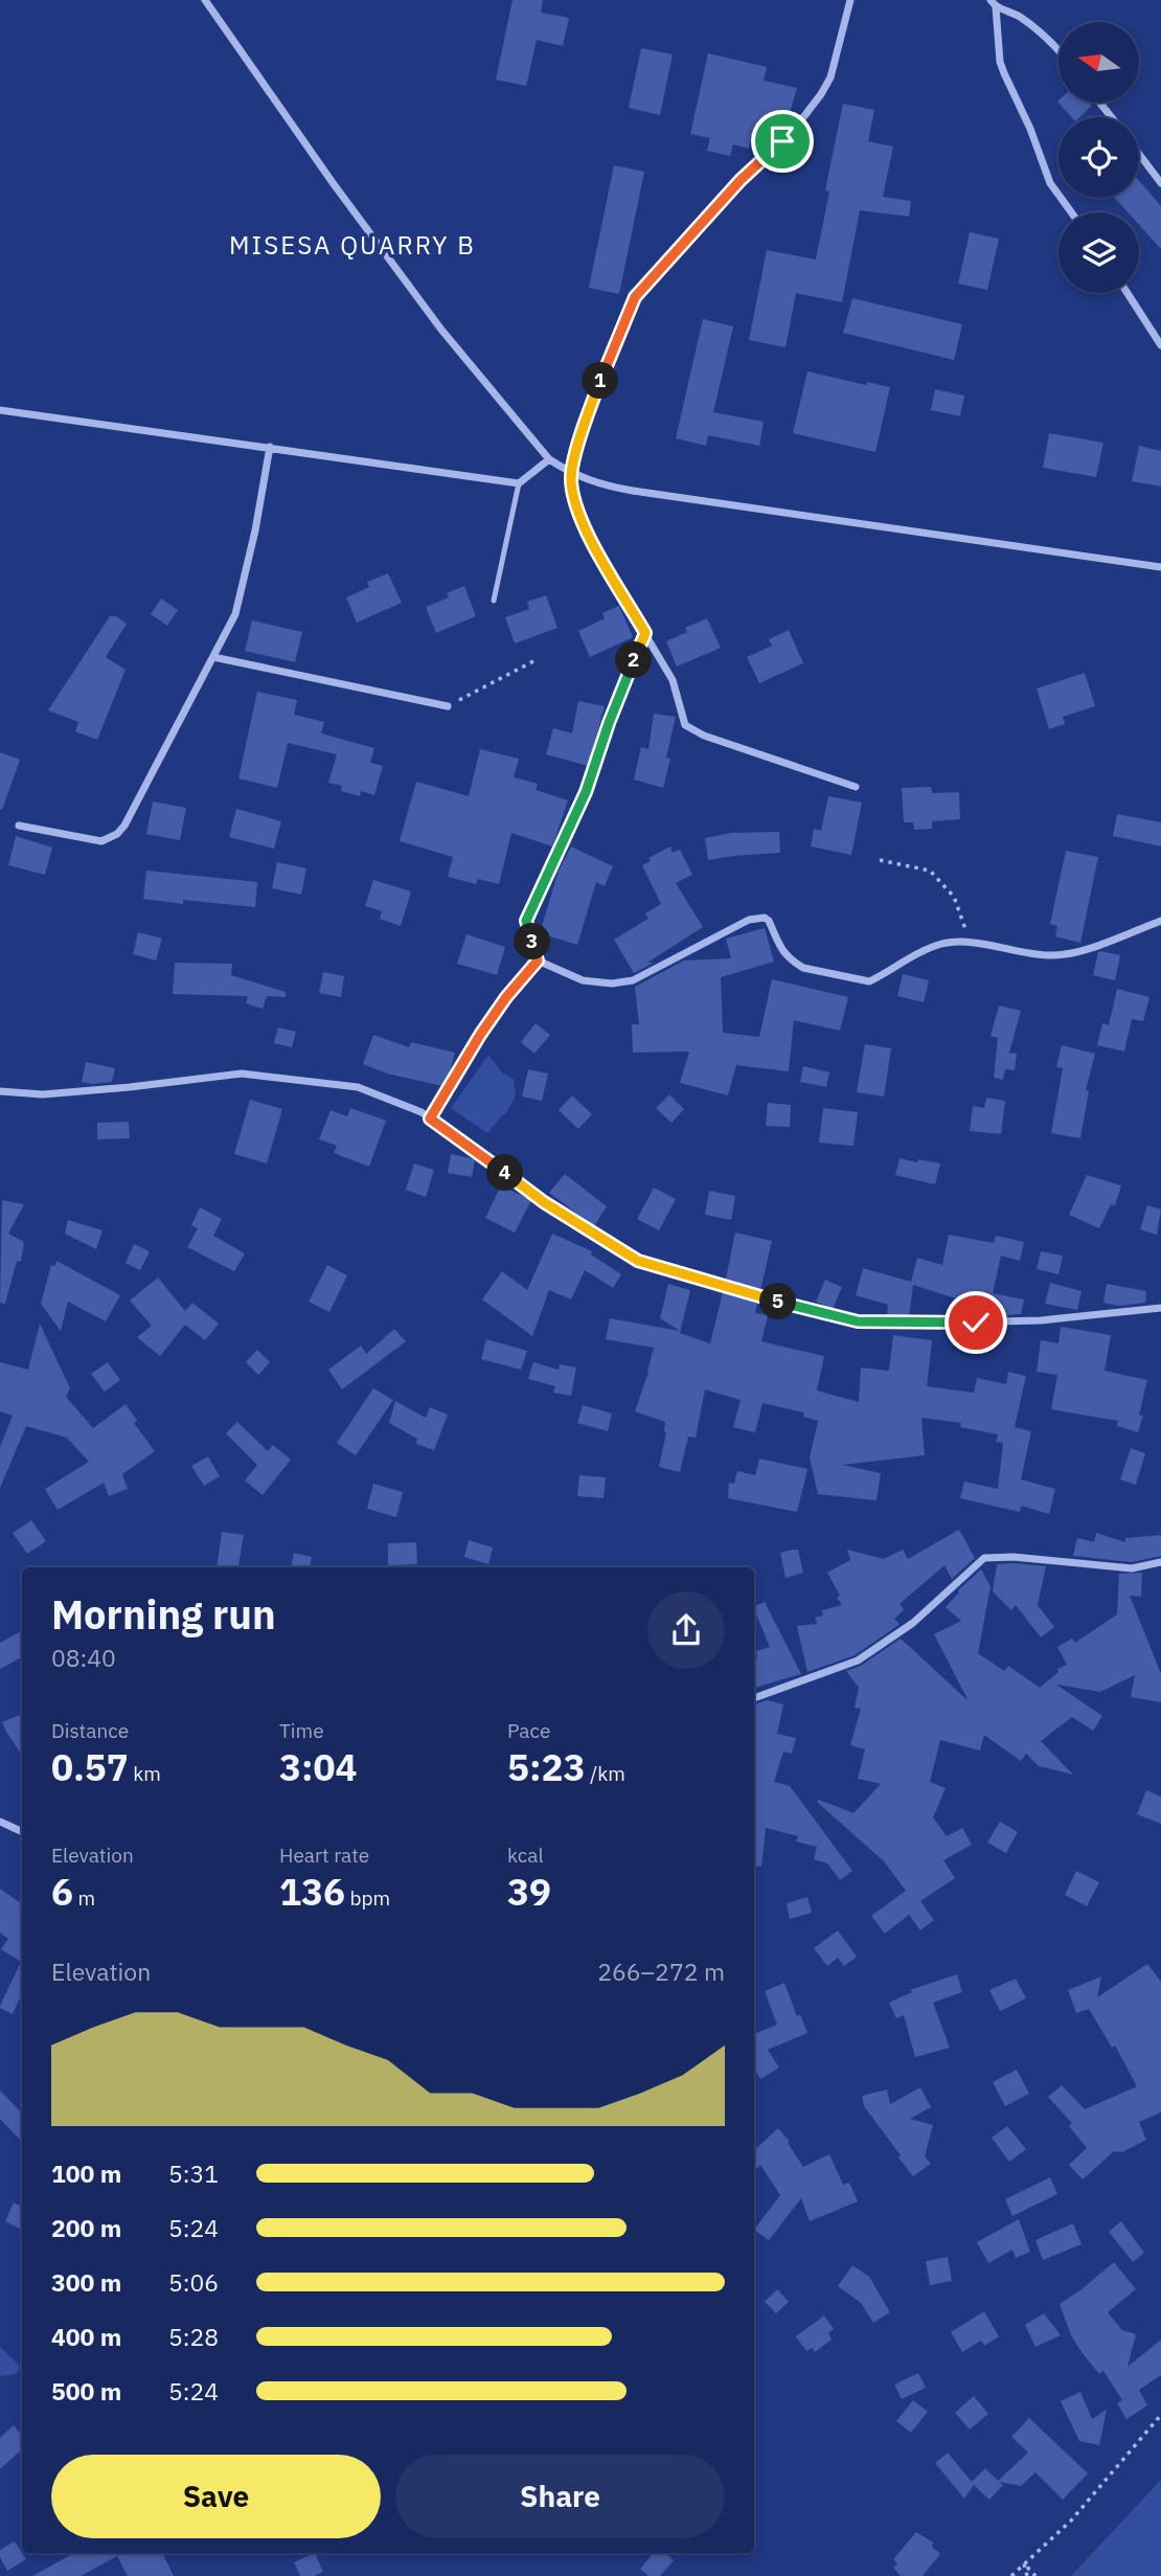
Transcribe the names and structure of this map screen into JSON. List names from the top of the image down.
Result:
{
  "districts": ["MISESA QUARRY B"],
  "north": "left",
  "page": {
    "pins": [
      "1",
      "2",
      "3",
      "4",
      "5"
    ],
    "heading": ["Morning run", "08:40"],
    "stats": [
      ["Distance", "0.57 km"],
      ["Time", "3:04"],
      ["Pace", "5:23 /km"],
      ["Elevation", "6 m"],
      ["Heart rate", "136 bpm"],
      ["kcal", "39"]
    ],
    "chart": ["Elevation", "266–272 m"],
    "list": [
      {
        "name": "100 m",
        "note": "5:31"
      },
      {
        "name": "200 m",
        "note": "5:24"
      },
      {
        "name": "300 m",
        "note": "5:06"
      },
      {
        "name": "400 m",
        "note": "5:28"
      },
      {
        "name": "500 m",
        "note": "5:24"
      }
    ],
    "buttons": ["Save", "Share"]
  }
}
